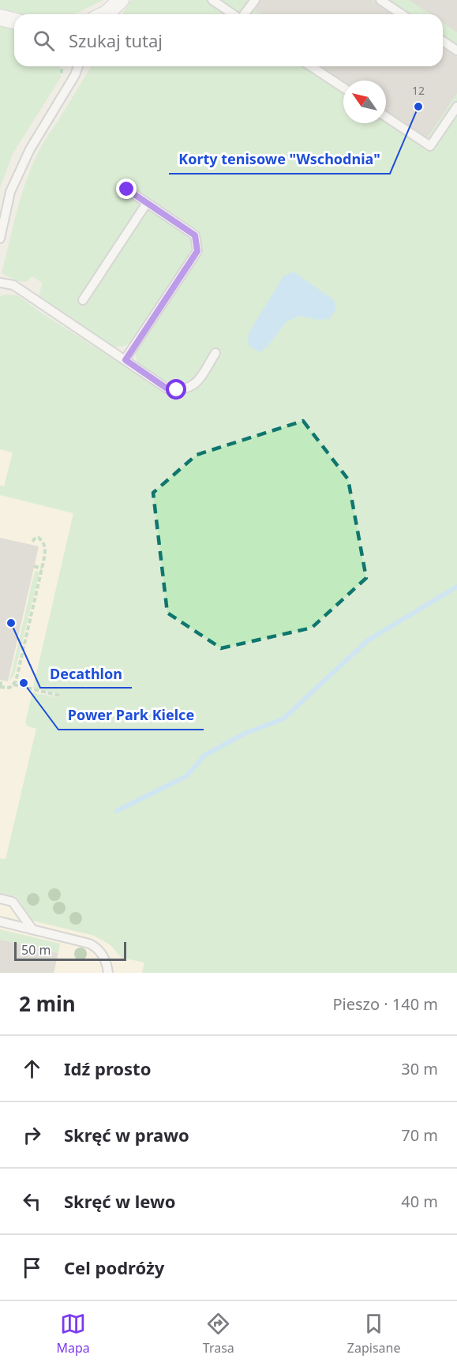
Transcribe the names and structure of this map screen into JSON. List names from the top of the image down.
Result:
{
  "places": ["Korty tenisowe \"Wschodnia\"", "Decathlon", "Power Park Kielce"],
  "house_numbers": ["12"],
  "scale_bar": "50 m",
  "north": "top left",
  "page": {
    "search": "Szukaj tutaj",
    "scale": "50 m",
    "heading": ["2 min", "Pieszo · 140 m"],
    "list": [
      ["Idź prosto", "30 m"],
      ["Skręć w prawo", "70 m"],
      ["Skręć w lewo", "40 m"],
      "Cel podróży"
    ],
    "nav": ["Mapa", "Trasa", "Zapisane"]
  }
}
